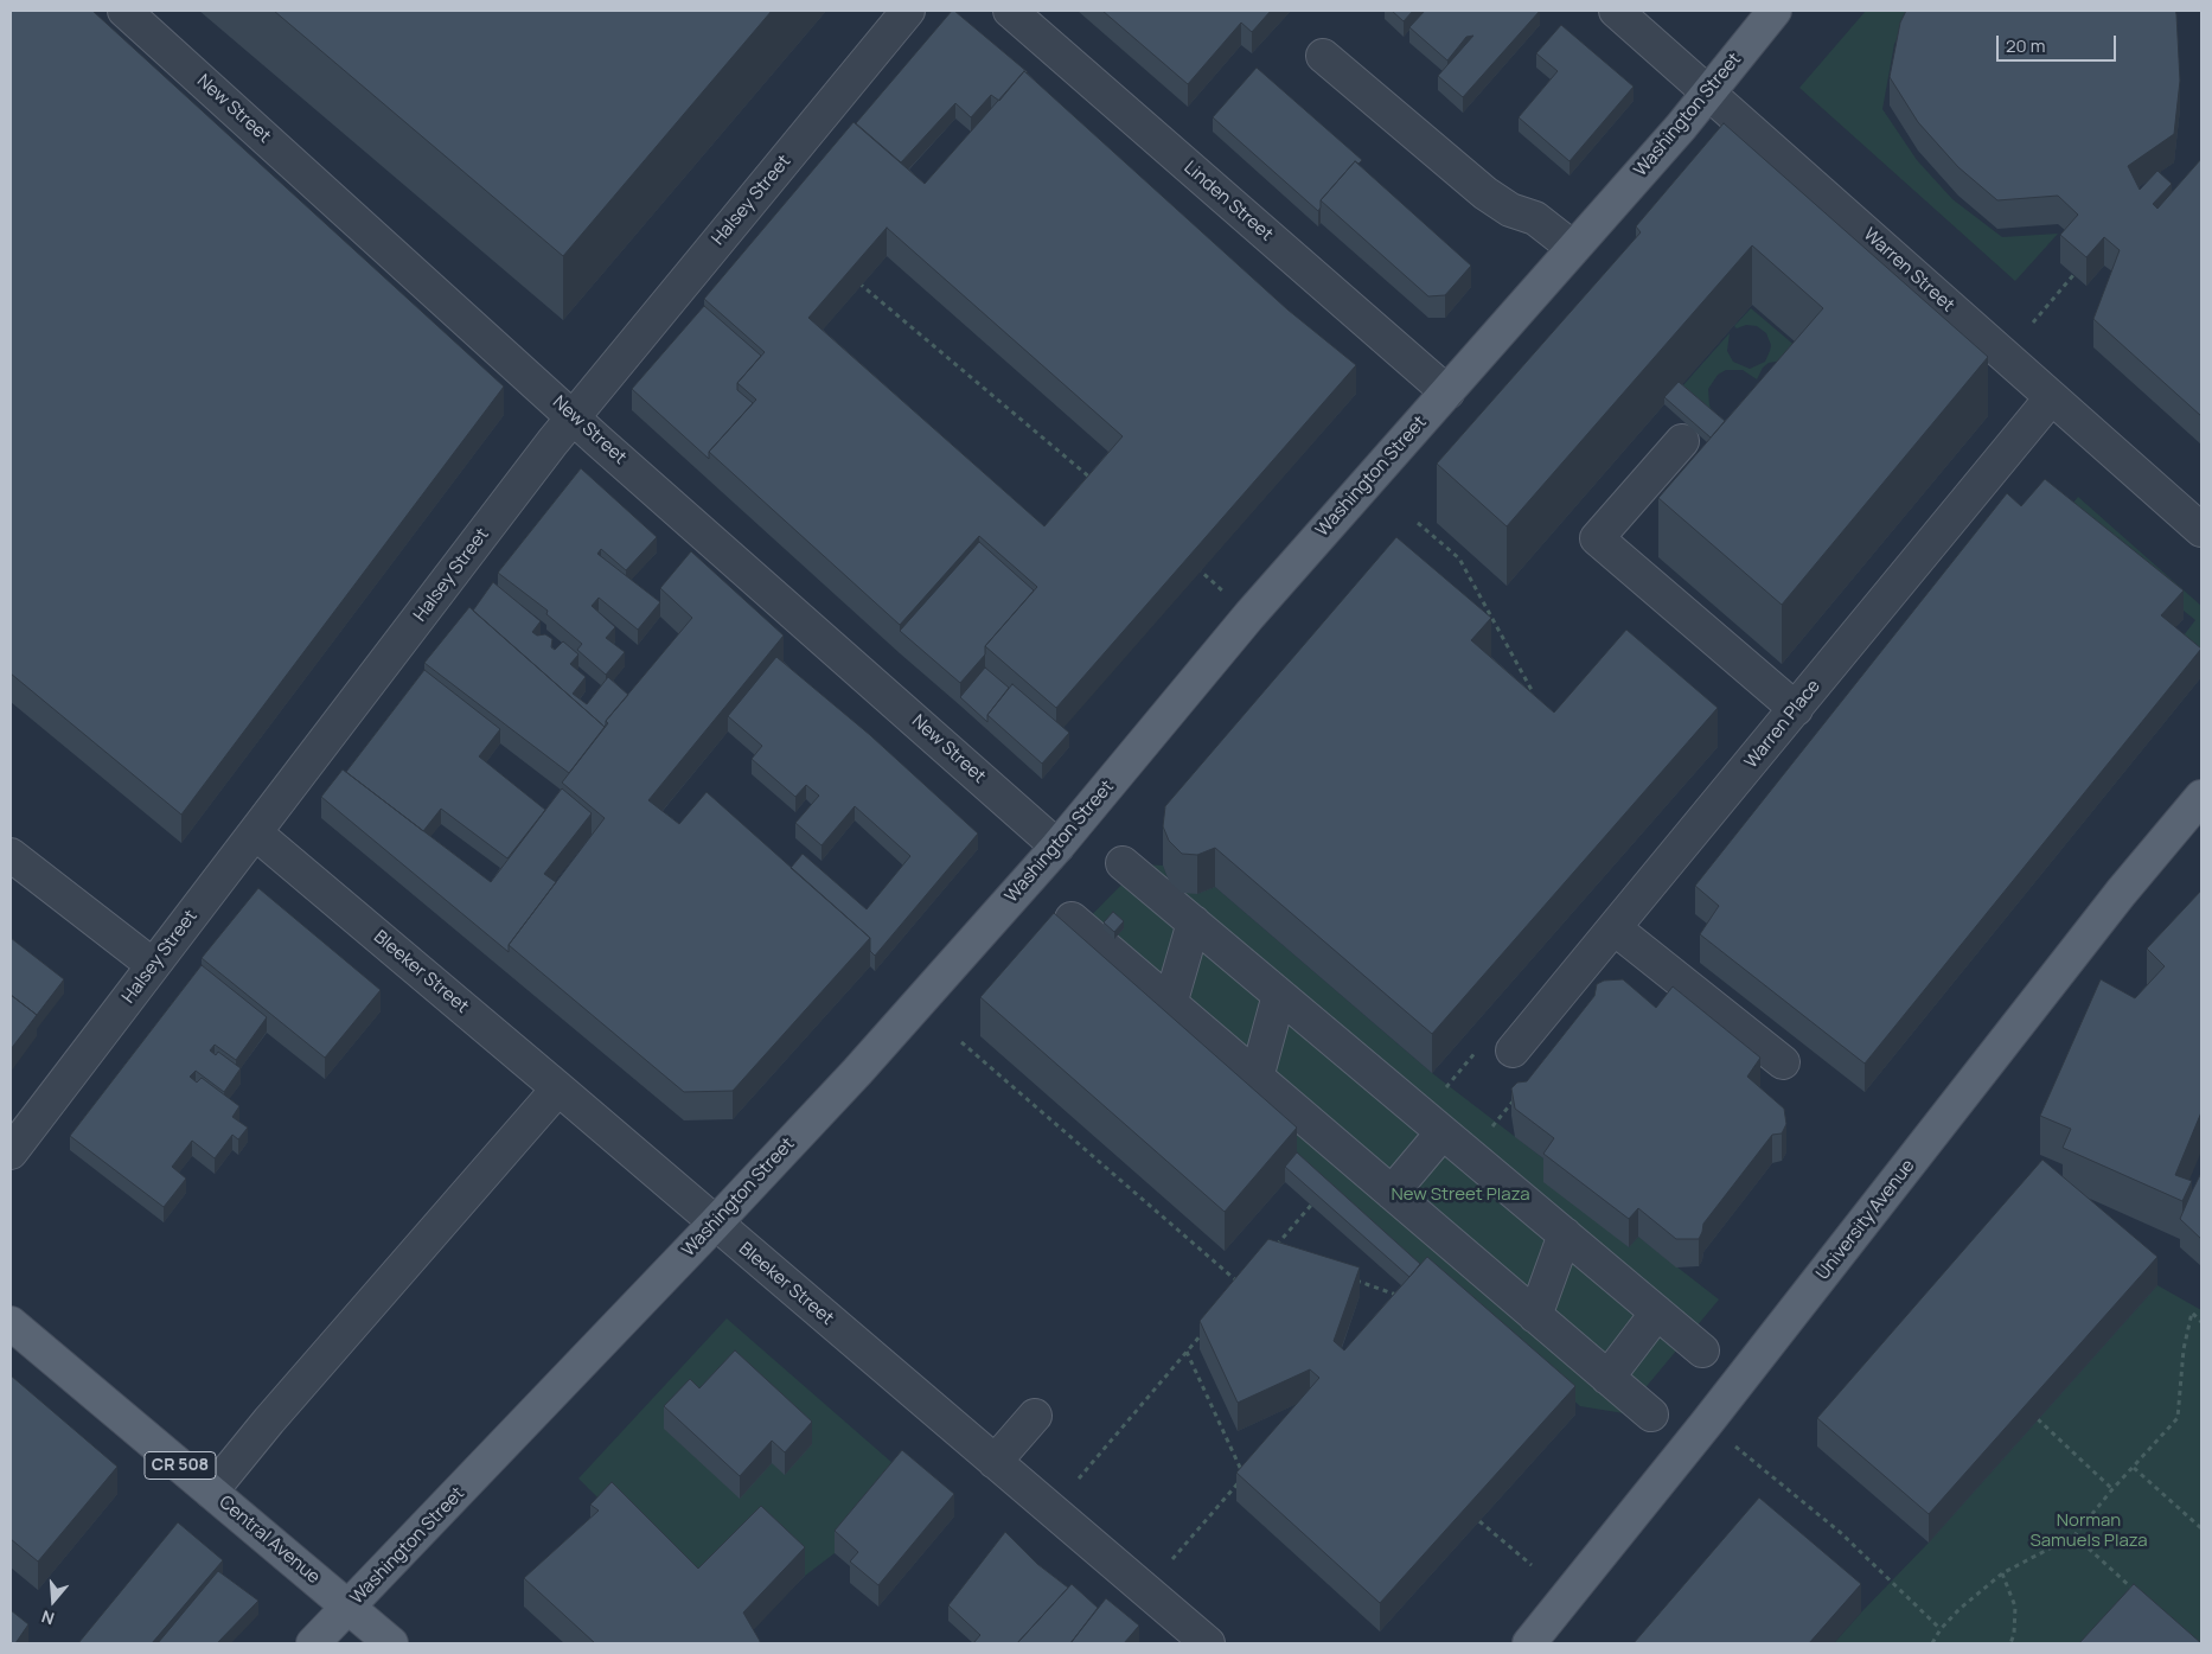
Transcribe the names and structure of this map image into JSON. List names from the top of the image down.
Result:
{
  "streets": {
    "main road": [
      "Washington Street",
      "University Avenue",
      "CR 508",
      "Central Avenue"
    ],
    "street": [
      "New Street",
      "Halsey Street",
      "Linden Street",
      "Warren Street",
      "Warren Place",
      "Bleeker Street"
    ]
  },
  "crossings": [
    ["New Street", "Washington Street"],
    ["New Street", "Halsey Street"],
    ["Washington Street", "Linden Street"],
    ["Washington Street", "Warren Street"],
    ["Washington Street", "Bleeker Street"],
    ["Washington Street", "Central Avenue"],
    ["Halsey Street", "Bleeker Street"],
    ["Warren Street", "Warren Place"]
  ],
  "parks": ["New Street Plaza", "Norman Samuels Plaza"],
  "scale_bar": "20 m",
  "north": "bottom"
}
